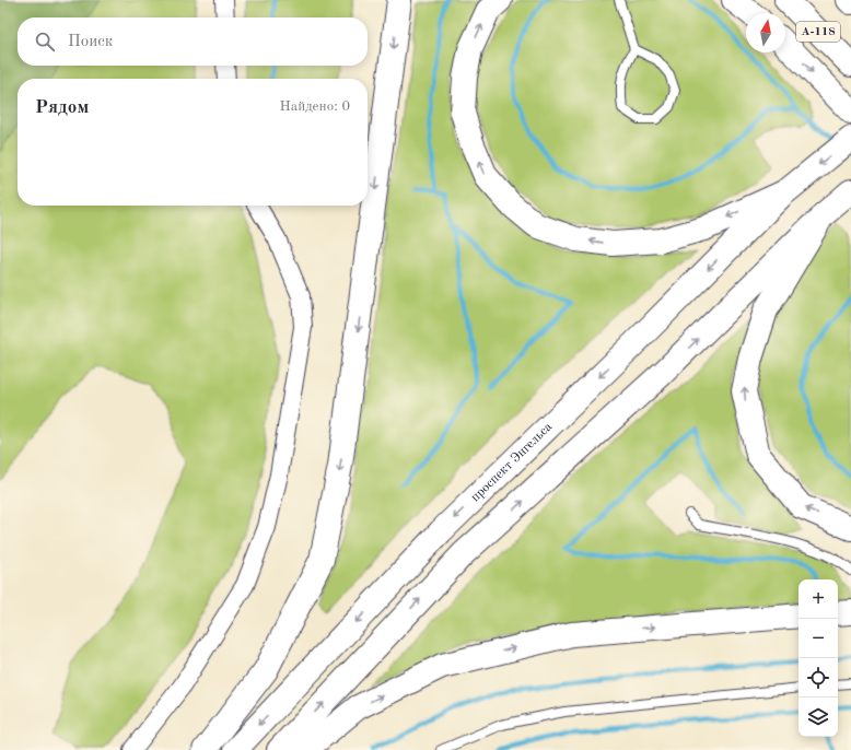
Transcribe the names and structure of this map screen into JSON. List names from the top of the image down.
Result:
{
  "streets": {
    "main road": ["А-118", "проспект Энгельса"]
  },
  "north": "top",
  "page": {
    "search": "Поиск",
    "heading": ["Рядом", "Найдено: 0"],
    "map_buttons": ["+", "−"]
  }
}
